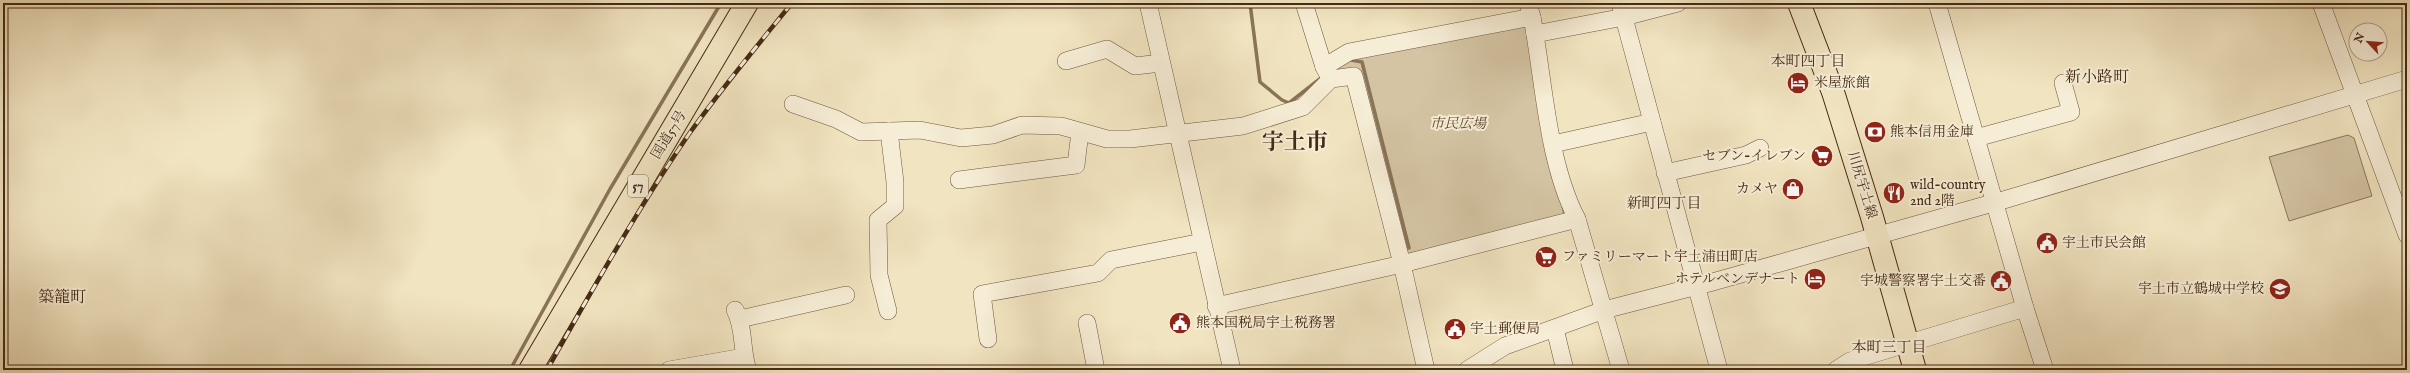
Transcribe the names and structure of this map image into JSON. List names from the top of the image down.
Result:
{
  "streets": {
    "main road": ["国道57号", "川尻宇土線", "57"]
  },
  "districts": [
    "本町四丁目",
    "新小路町",
    "宇土市",
    "新町四丁目",
    "築籠町",
    "本町三丁目"
  ],
  "parks": ["市民広場"],
  "places": {
    "hotel": ["米屋旅館", "ホテルベンデナート"],
    "bank": ["熊本信用金庫"],
    "supermarket": ["セブン-イレブン", "ファミリーマート宇土浦田町店"],
    "shop": ["カメヤ"],
    "restaurant": ["wild-country 2nd 2階"],
    "public building": [
      "宇土市民会館",
      "宇城警察署宇土交番",
      "熊本国税局宇土税務署",
      "宇土郵便局"
    ],
    "school or university": ["宇土市立鶴城中学校"]
  },
  "north": "top left"
}
